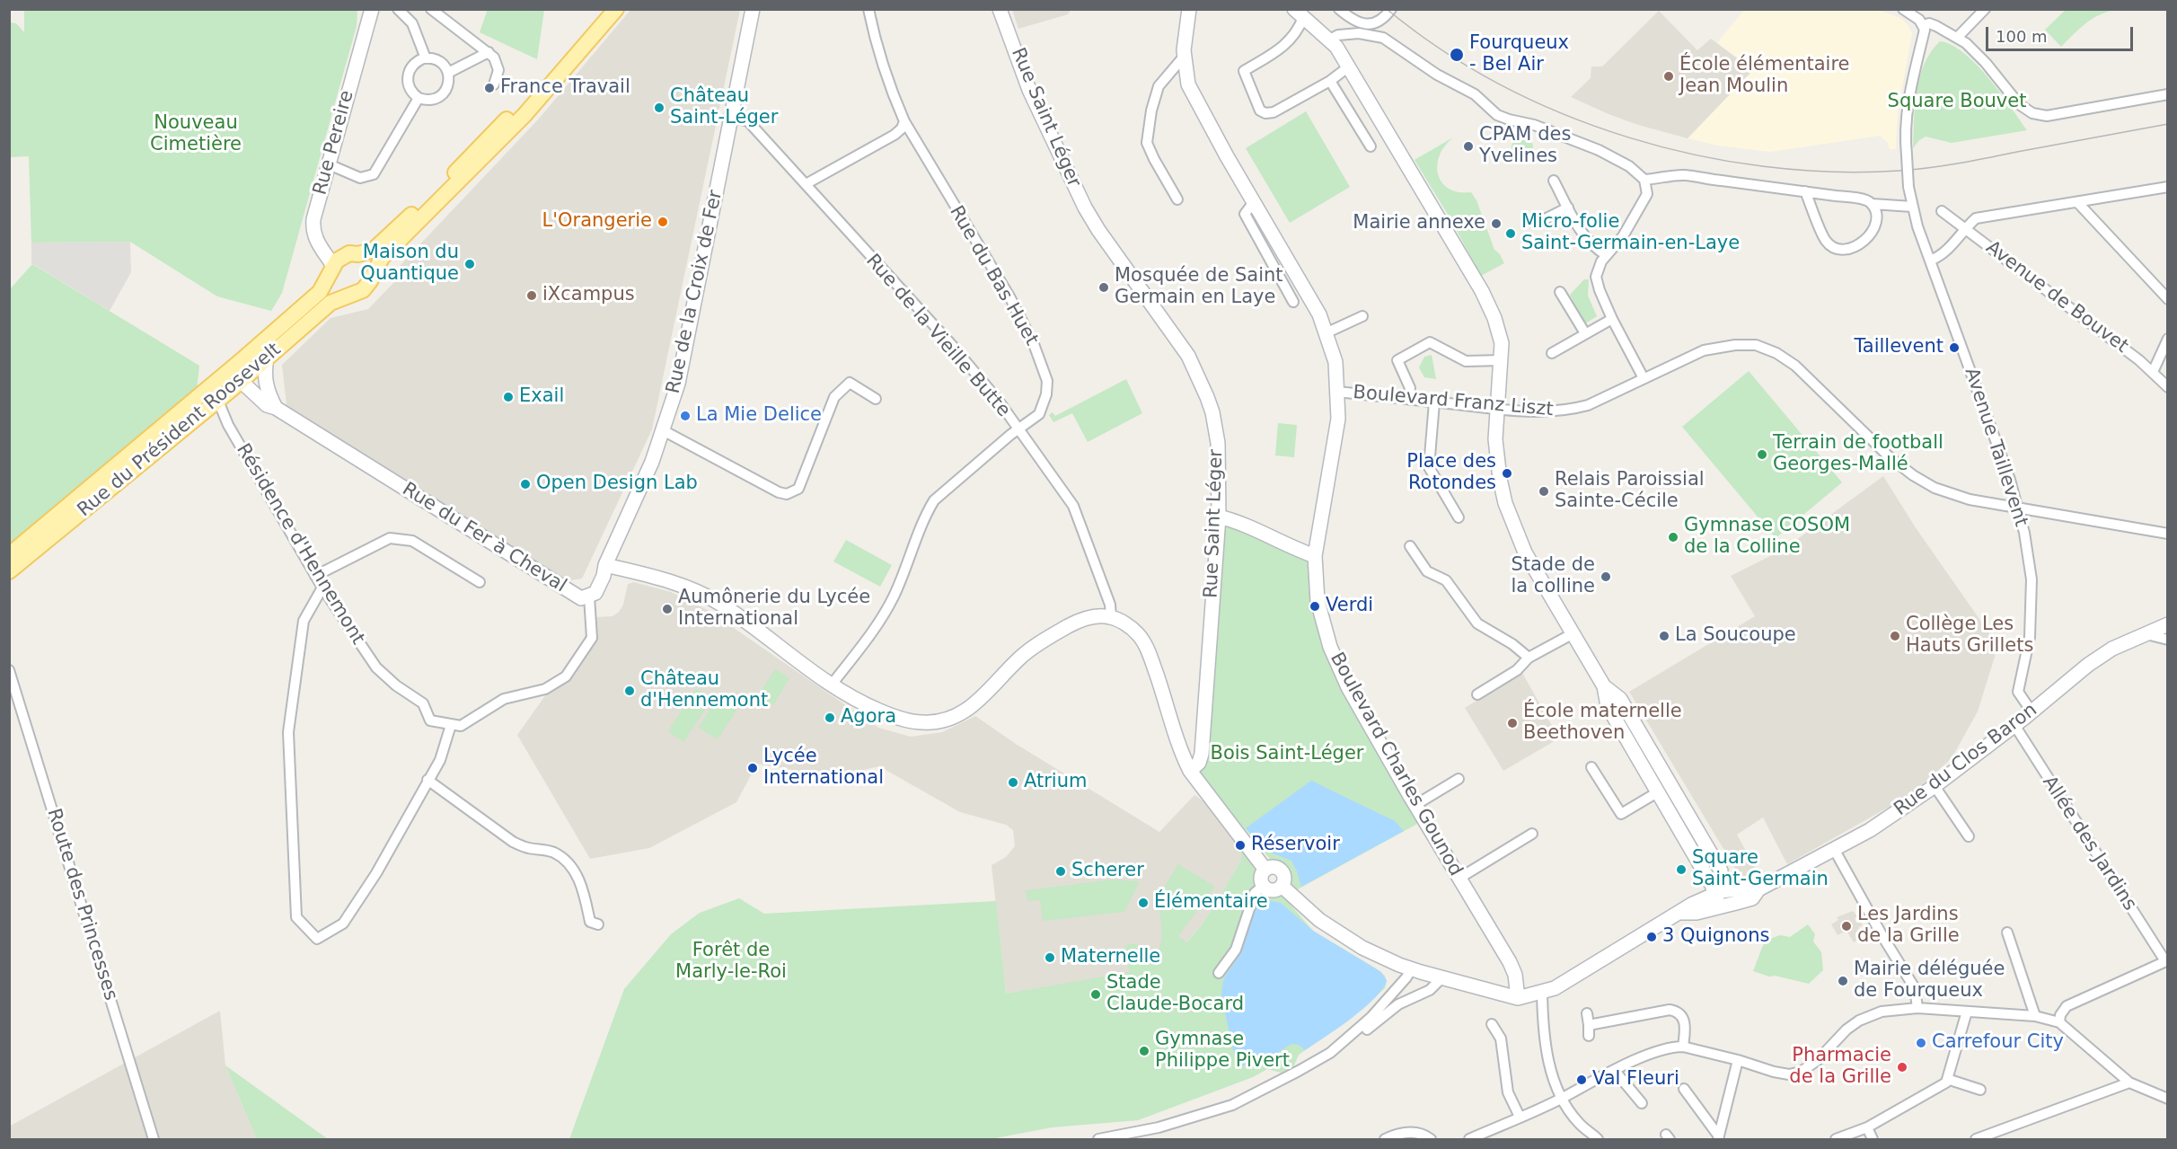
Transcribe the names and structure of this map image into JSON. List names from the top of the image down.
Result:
{
  "streets": {
    "main road": ["Rue du Président Roosevelt"],
    "street": [
      "Rue Saint Léger",
      "Rue Pereire",
      "Rue du Bas Huet",
      "Rue de la Croix de Fer",
      "Avenue de Bouvet",
      "Rue de la Vieille Butte",
      "Boulevard Franz Liszt",
      "Avenue Taillevent",
      "Rue du Fer à Cheval",
      "Résidence d'Hennemont",
      "Rue du Clos Baron",
      "Boulevard Charles Gounod",
      "Allée des Jardins",
      "Route des Princesses"
    ]
  },
  "crossings": [
    ["Rue du Bas Huet", "Rue de la Vieille Butte"],
    ["Rue de la Croix de Fer", "Rue de la Vieille Butte"],
    ["Rue de la Croix de Fer", "Rue du Fer à Cheval"],
    ["Boulevard Franz Liszt", "Avenue Taillevent"],
    ["Boulevard Franz Liszt", "Boulevard Charles Gounod"],
    ["Rue du Président Roosevelt", "Résidence d'Hennemont"],
    ["Avenue Taillevent", "Rue du Clos Baron"],
    ["Rue du Clos Baron", "Allée des Jardins"]
  ],
  "parks": [
    "Square Bouvet",
    "Nouveau Cimetière",
    "Bois Saint-Léger",
    "Forêt de Marly-le-Roi"
  ],
  "places": [
    "Fourqueux - Bel Air",
    "École élémentaire Jean Moulin",
    "France Travail",
    "Château Saint-Léger",
    "CPAM des Yvelines",
    "L'Orangerie",
    "Mairie annexe",
    "Micro-folie Saint-Germain-en-Laye",
    "Maison du Quantique",
    "Mosquée de Saint Germain en Laye",
    "iXcampus",
    "Taillevent",
    "Exail",
    "La Mie Delice",
    "Terrain de football Georges-Mallé",
    "Place des Rotondes",
    "Open Design Lab",
    "Relais Paroissial Sainte-Cécile",
    "Gymnase COSOM de la Colline",
    "Stade de la colline",
    "Verdi",
    "Aumônerie du Lycée International",
    "La Soucoupe",
    "Collège Les Hauts Grillets",
    "Château d'Hennemont",
    "Agora",
    "École maternelle Beethoven",
    "Lycée International",
    "Atrium",
    "Réservoir",
    "Square Saint-Germain",
    "Scherer",
    "Élémentaire",
    "Les Jardins de la Grille",
    "3 Quignons",
    "Maternelle",
    "Mairie déléguée de Fourqueux",
    "Stade Claude-Bocard",
    "Carrefour City",
    "Gymnase Philippe Pivert",
    "Pharmacie de la Grille",
    "Val Fleuri"
  ],
  "scale_bar": "100 m"
}
